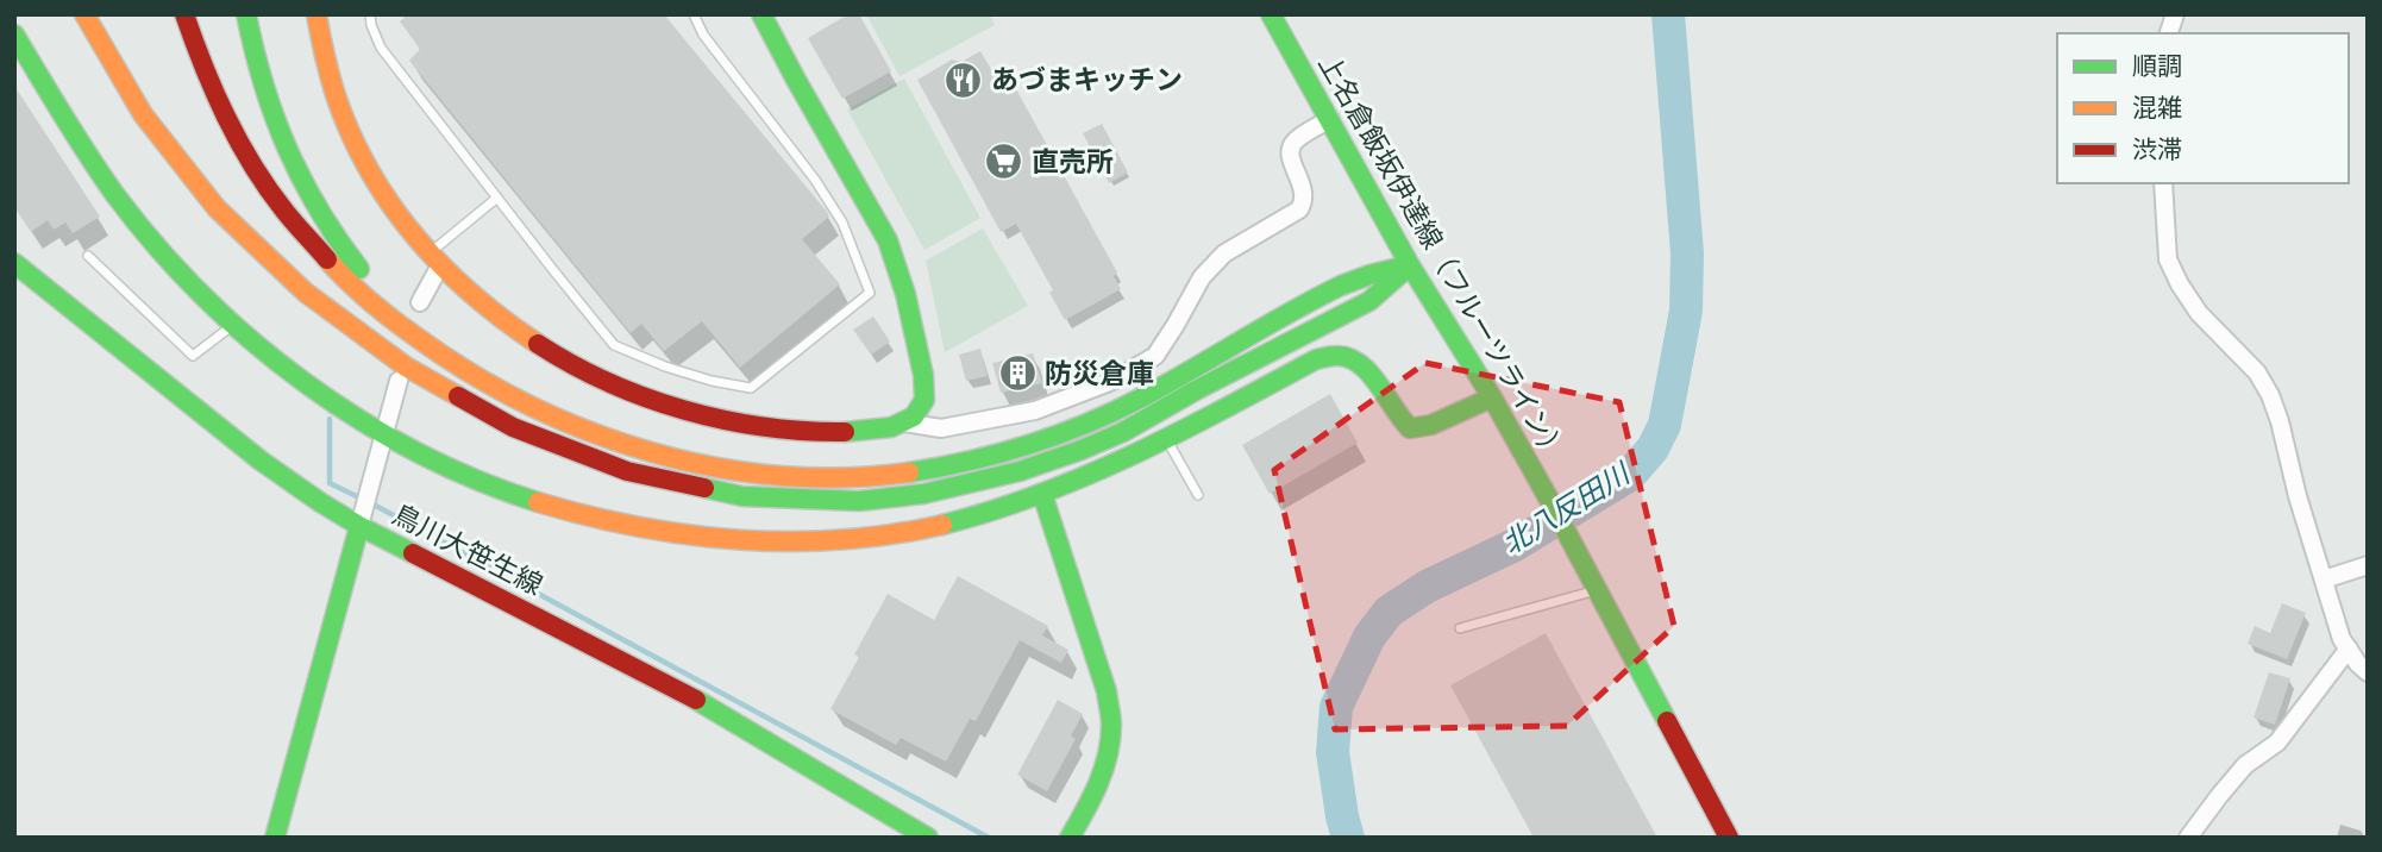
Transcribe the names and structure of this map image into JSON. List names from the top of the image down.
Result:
{
  "streets": {
    "main road": ["上名倉飯坂伊達線（フルーツライン）", "鳥川大笹生線"]
  },
  "water": ["北八反田川"],
  "places": {
    "restaurant": ["あづまキッチン"],
    "supermarket": ["直売所"],
    "building": ["防災倉庫"]
  },
  "legend": ["順調", "混雑", "渋滞"]
}
